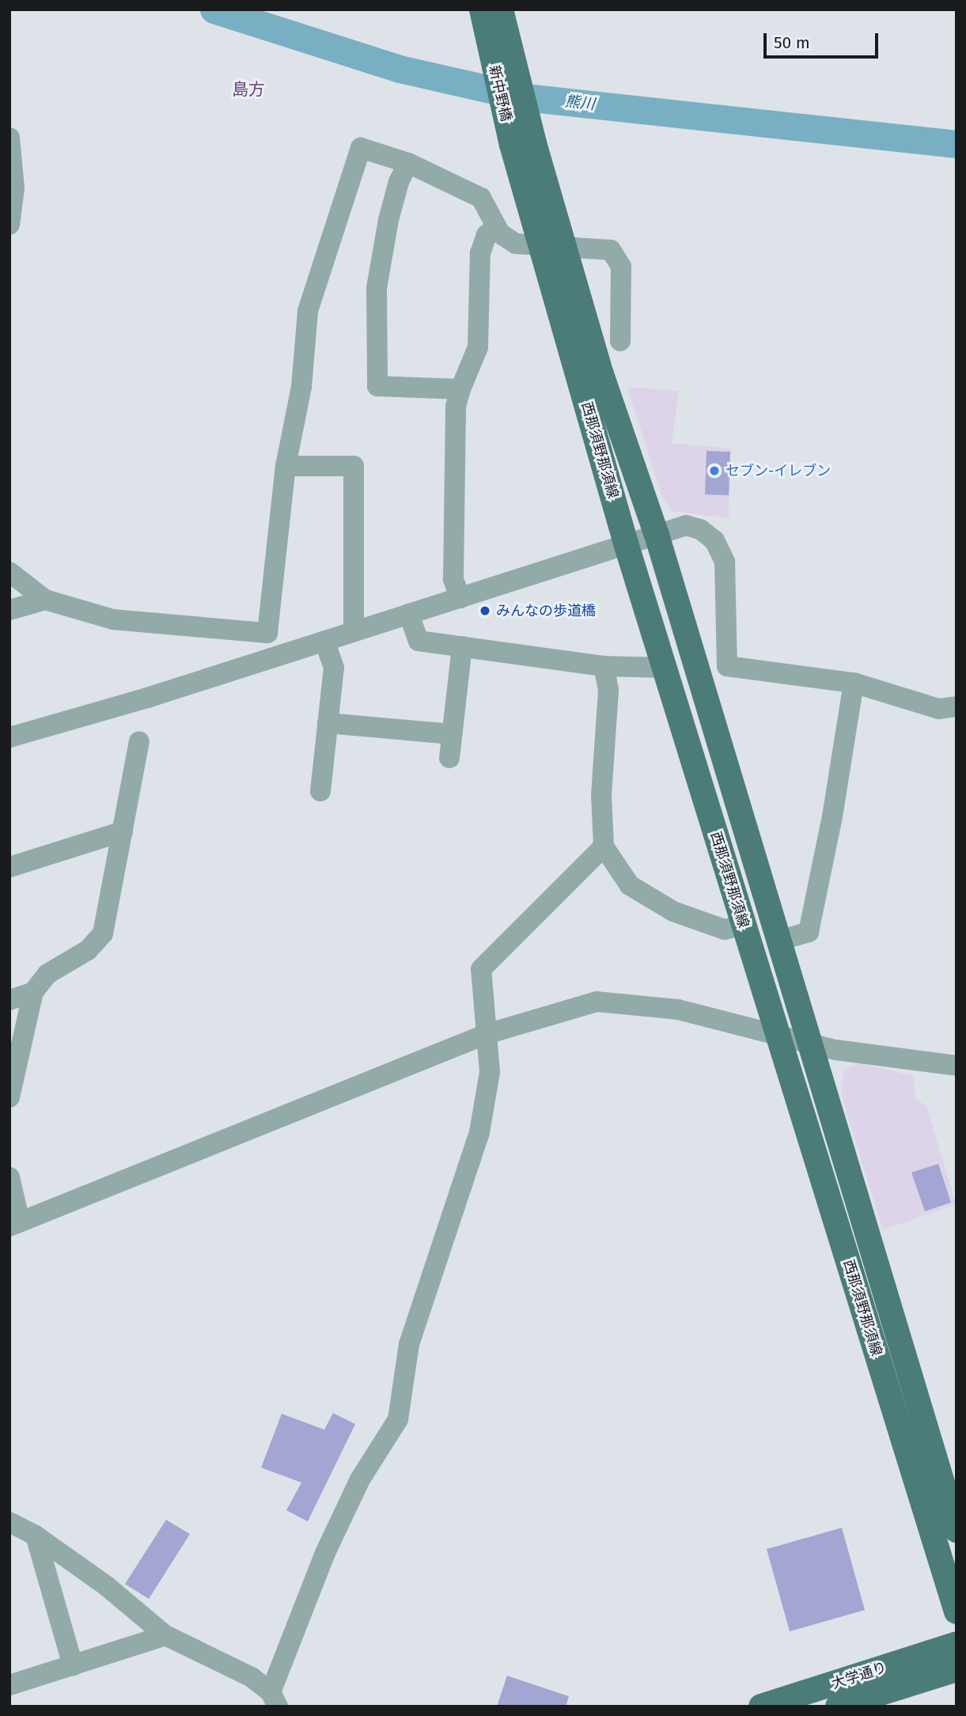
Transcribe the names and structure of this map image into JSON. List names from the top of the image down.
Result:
{
  "streets": {
    "main road": ["新中野橋", "西那須野那須線", "大学通り"]
  },
  "crossings": [
    ["新中野橋", "西那須野那須線"]
  ],
  "districts": ["島方"],
  "water": ["熊川"],
  "places": ["セブン-イレブン", "みんなの歩道橋"],
  "scale_bar": "50 m"
}
